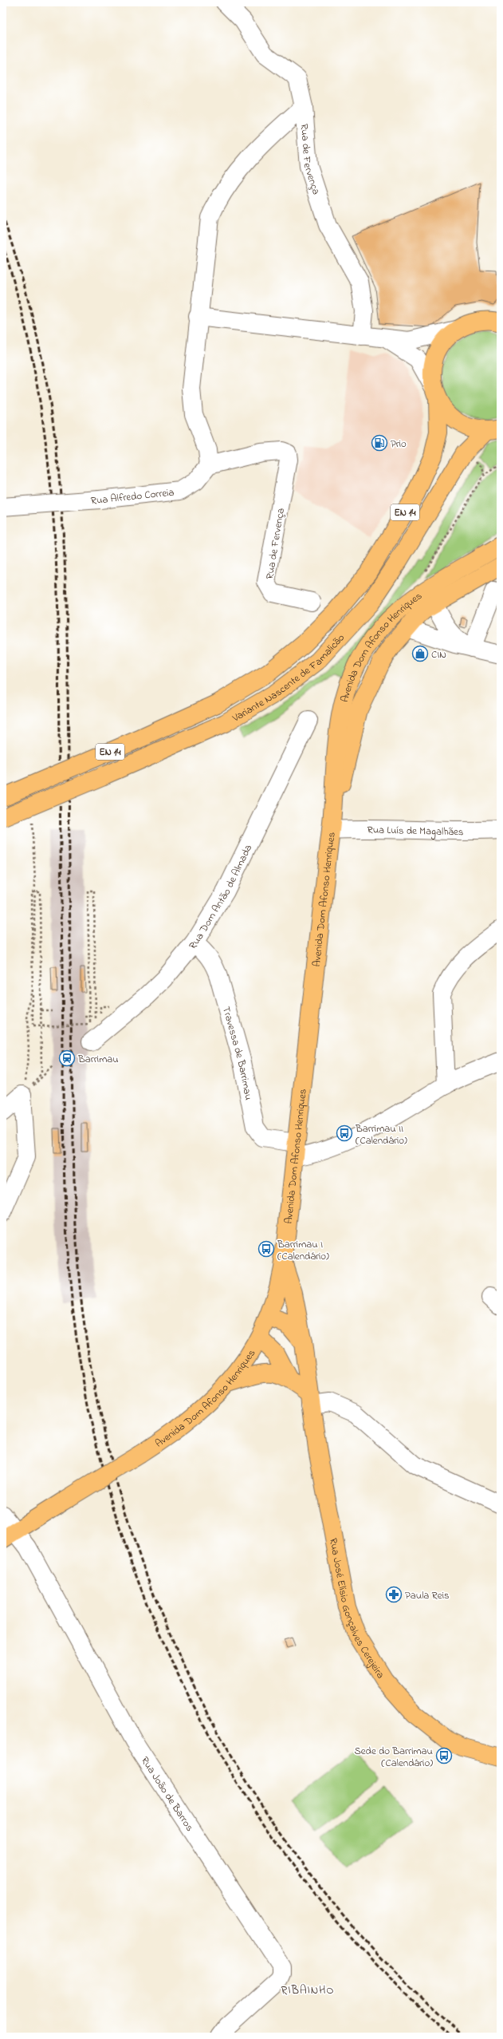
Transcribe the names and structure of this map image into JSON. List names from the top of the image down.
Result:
{
  "streets": {
    "main road": [
      "EN 14",
      "Avenida Dom Afonso Henriques",
      "Variante Nascente de Famalicão",
      "Rua José Elísio Gonçalves Cerejeira"
    ],
    "street": [
      "Rua de Fervença",
      "Rua Alfredo Correia",
      "Rua Luís de Magalhães",
      "Rua Dom Antão de Almada",
      "Travessa de Barrimau",
      "Rua João de Barros"
    ]
  },
  "crossings": [
    ["Rua de Fervença", "Rua Alfredo Correia"],
    ["EN 14", "Variante Nascente de Famalicão"],
    ["Avenida Dom Afonso Henriques", "Rua Luís de Magalhães"],
    ["Avenida Dom Afonso Henriques", "Travessa de Barrimau"],
    ["Avenida Dom Afonso Henriques", "Rua José Elísio Gonçalves Cerejeira"],
    ["Avenida Dom Afonso Henriques", "Rua João de Barros"],
    ["Rua Dom Antão de Almada", "Travessa de Barrimau"]
  ],
  "districts": ["RIBAINHO"],
  "places": {
    "fuel station": ["Prio"],
    "shop": ["CIN"],
    "station": ["Barrimau"],
    "bus stop": ["Barrimau II (Calendário)", "Barrimau I (Calendário)", "Sede do Barrimau (Calendário)"],
    "pharmacy": ["Paula Reis"]
  }
}
